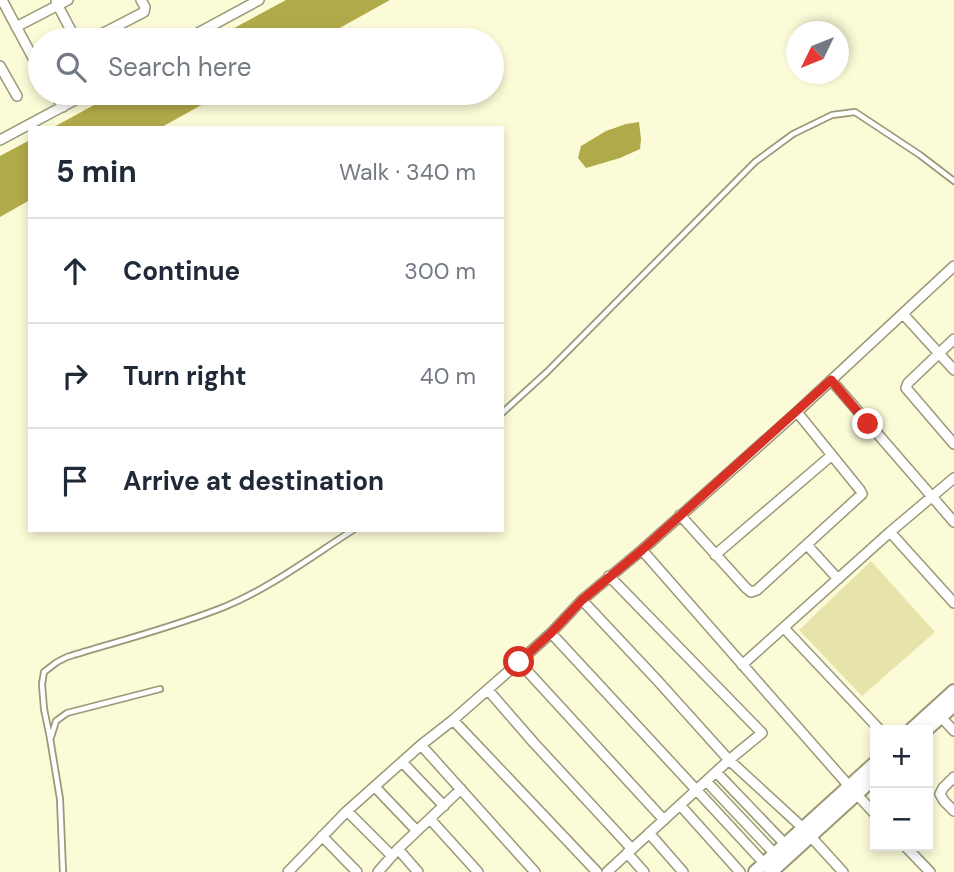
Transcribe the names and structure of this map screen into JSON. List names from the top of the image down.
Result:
{
  "north": "bottom left",
  "page": {
    "search": "Search here",
    "heading": ["5 min", "Walk · 340 m"],
    "list": [
      ["Continue", "300 m"],
      ["Turn right", "40 m"],
      "Arrive at destination"
    ],
    "map_buttons": ["+", "−"]
  }
}
